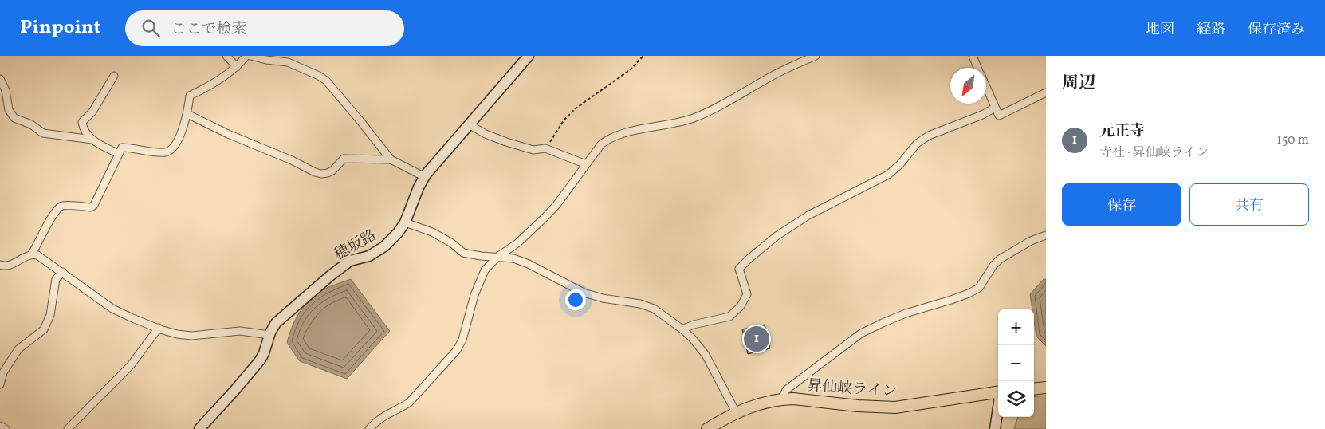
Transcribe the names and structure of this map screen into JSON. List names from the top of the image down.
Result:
{
  "streets": {
    "main road": ["穂坂路", "昇仙峡ライン"]
  },
  "north": "bottom left",
  "page": {
    "header": "Pinpoint",
    "search": "ここで検索",
    "nav": ["地図", "経路", "保存済み"],
    "heading": "周辺",
    "list": [
      {
        "mark": "1",
        "name": "元正寺",
        "note": "寺社 · 昇仙峡ライン",
        "value": "150 m"
      }
    ],
    "buttons": ["保存", "共有"],
    "map_buttons": ["+", "−"],
    "pins": "1"
  }
}
